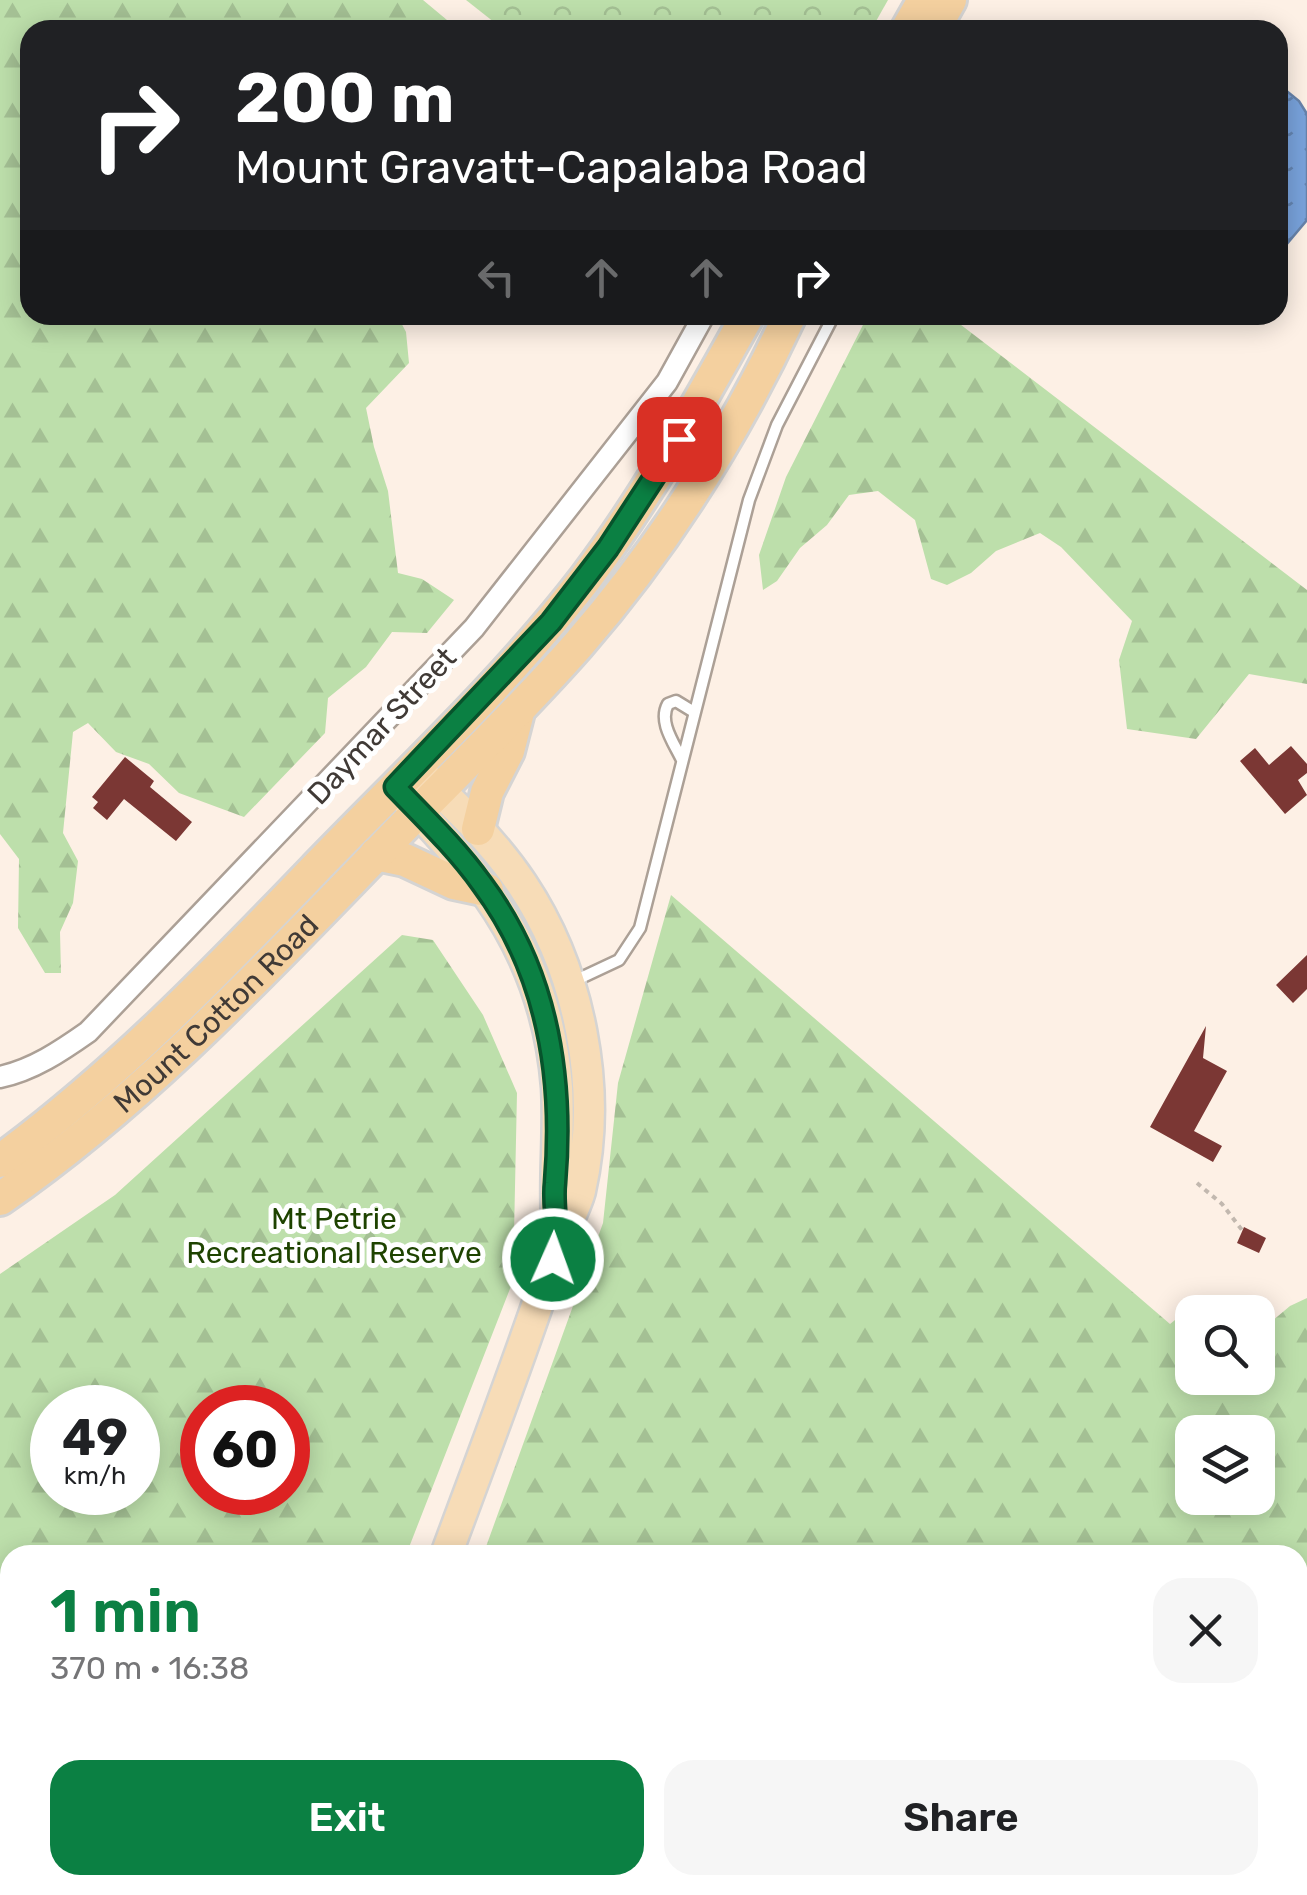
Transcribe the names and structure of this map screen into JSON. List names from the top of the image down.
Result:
{
  "streets": {
    "highway": ["Mount Cotton Road"],
    "street": ["Daymar Street"]
  },
  "parks": ["Mt Petrie Recreational Reserve"],
  "page": {
    "turn": ["200 m", "Mount Gravatt-Capalaba Road"],
    "speed": "49 km/h",
    "limit": "60",
    "heading": ["1 min", "370 m · 16:38"],
    "buttons": ["Exit", "Share"]
  }
}
